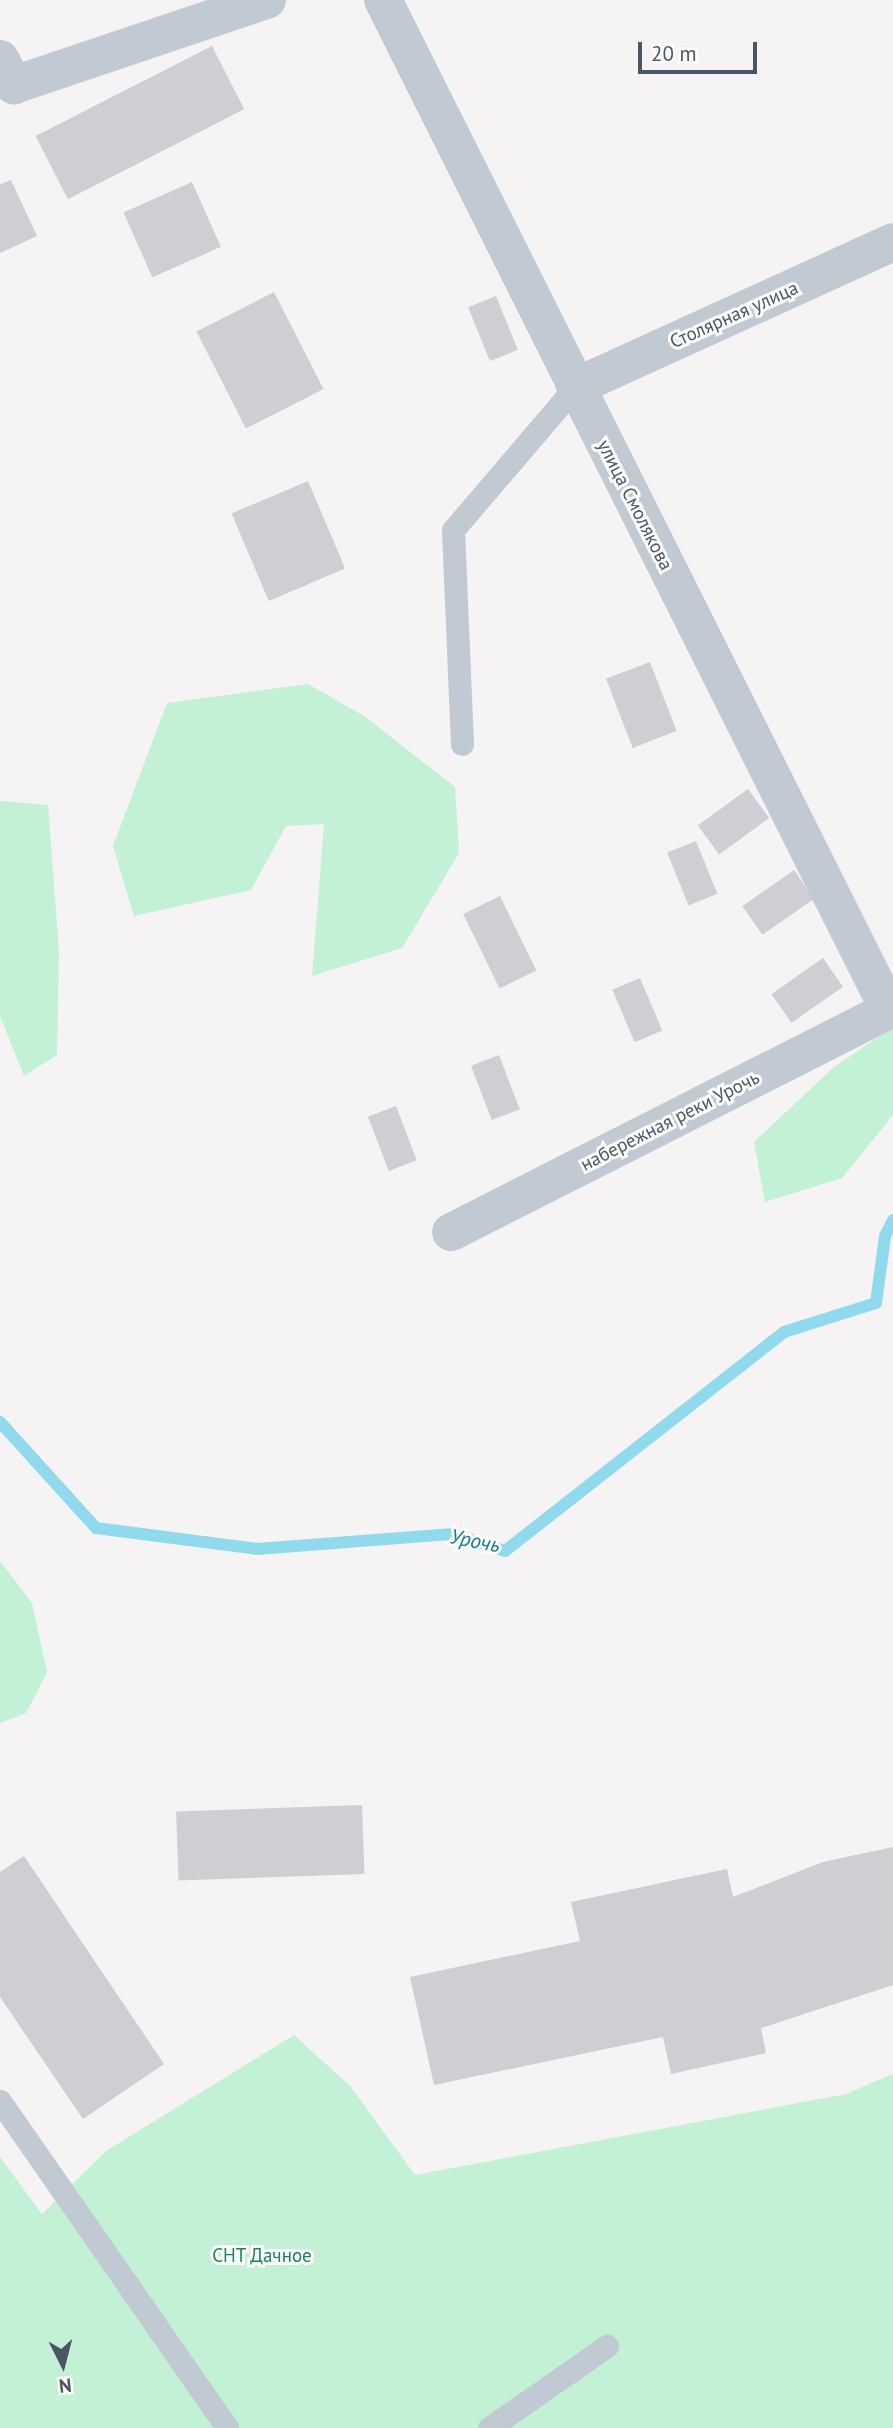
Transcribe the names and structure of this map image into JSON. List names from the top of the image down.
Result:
{
  "streets": {
    "street": ["Столярная улица", "улица Смолякова", "набережная реки Урочь"]
  },
  "crossings": [
    ["Столярная улица", "улица Смолякова"],
    ["улица Смолякова", "набережная реки Урочь"]
  ],
  "water": ["Урочь"],
  "parks": ["СНТ Дачное"],
  "scale_bar": "20 m",
  "north": "bottom"
}
